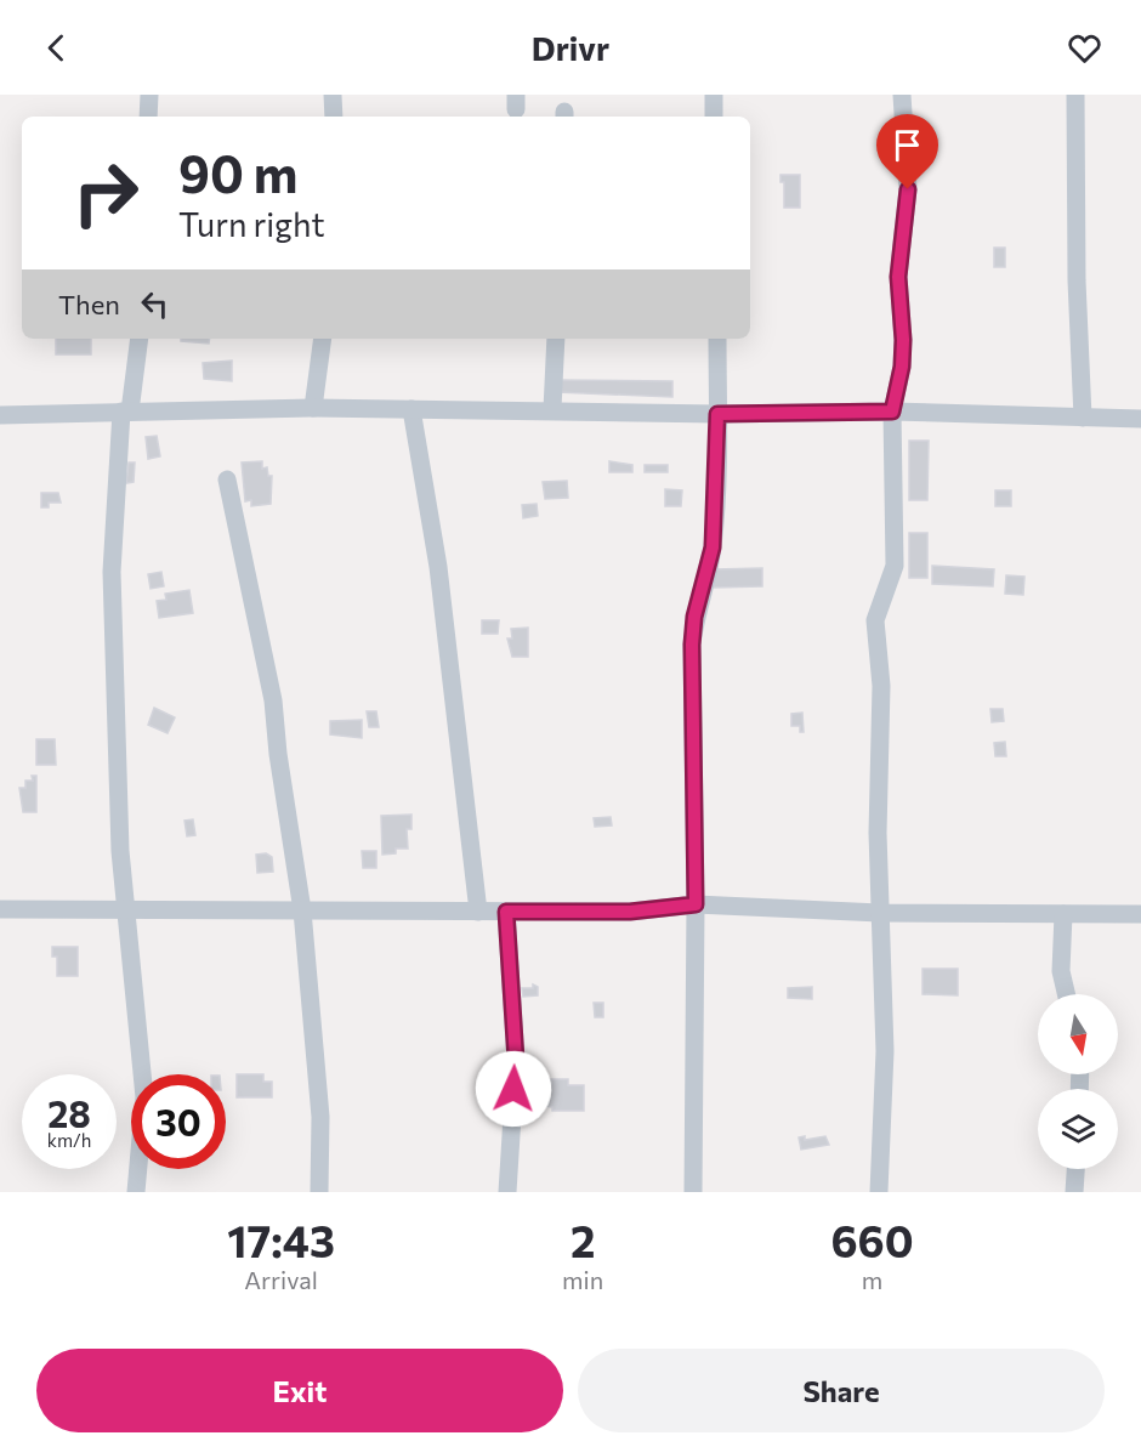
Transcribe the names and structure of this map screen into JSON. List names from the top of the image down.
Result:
{
  "north": "bottom",
  "page": {
    "header": "Drivr",
    "turn": ["90 m", "Turn right"],
    "then": "Then",
    "speed": "28 km/h",
    "limit": "30",
    "eta": [
      "17:43",
      "Arrival",
      "2",
      "min",
      "660",
      "m"
    ],
    "buttons": ["Exit", "Share"]
  }
}
